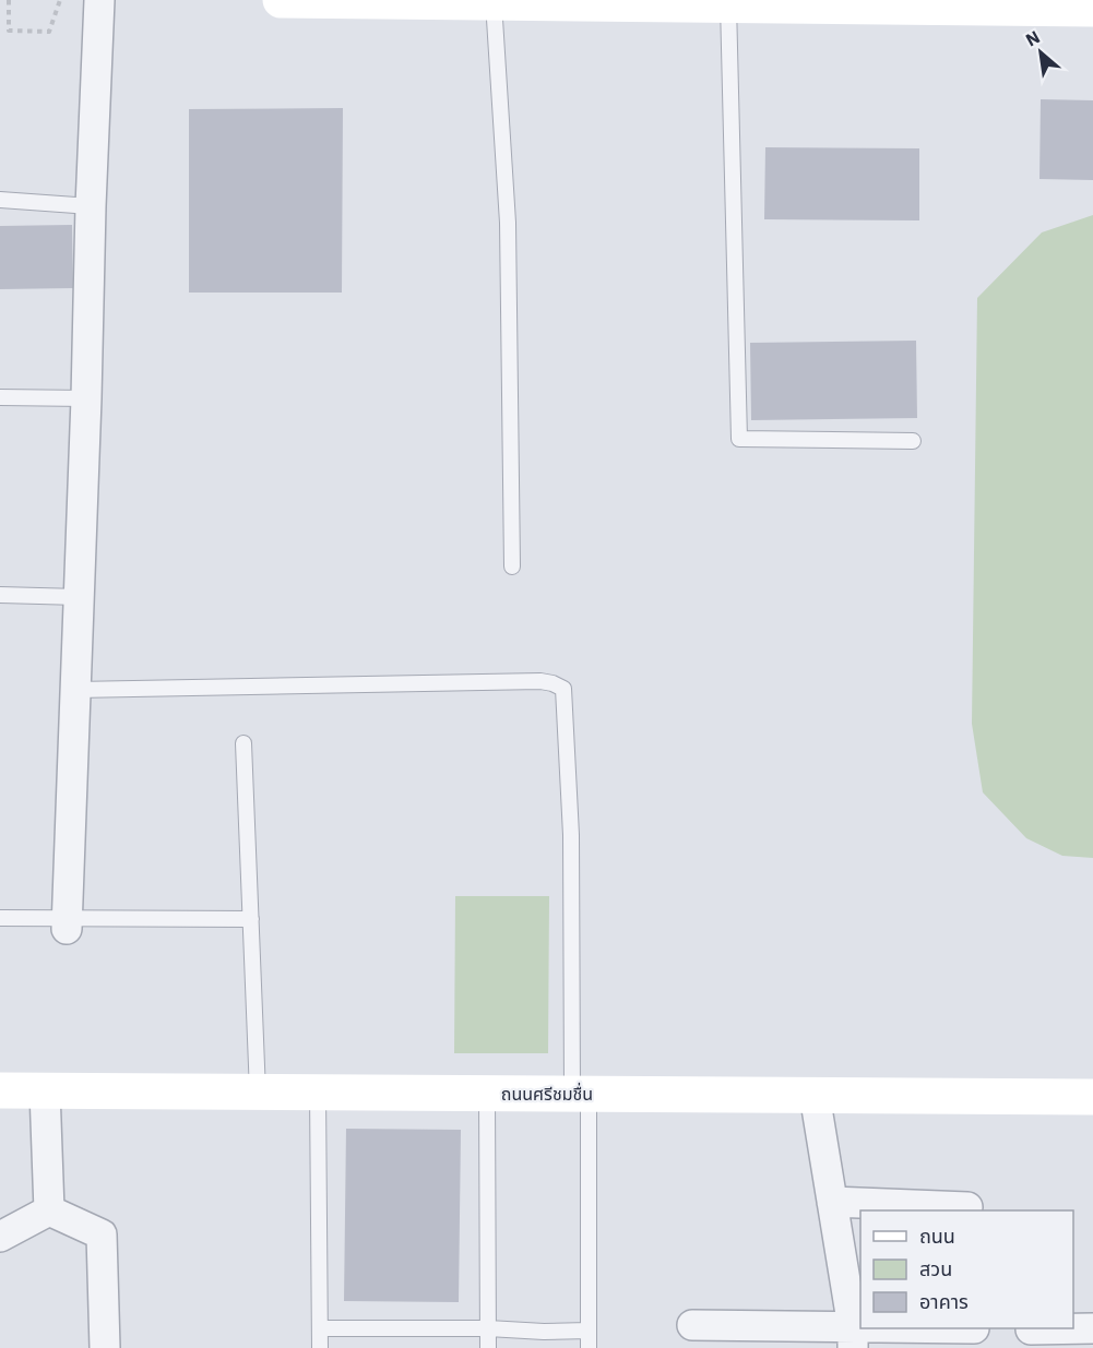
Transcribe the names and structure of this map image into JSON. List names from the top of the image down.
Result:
{
  "streets": {
    "street": ["ถนนศรีชมชื่น"]
  },
  "legend": ["ถนน", "สวน", "อาคาร"],
  "north": "top left"
}
